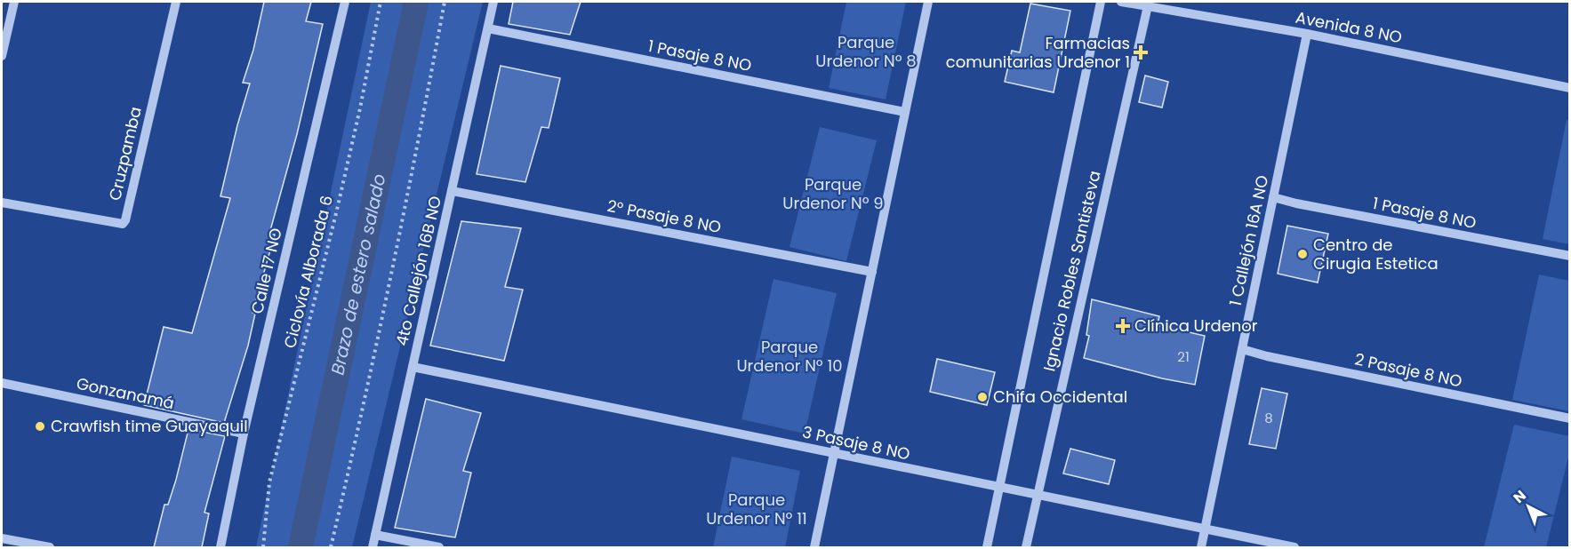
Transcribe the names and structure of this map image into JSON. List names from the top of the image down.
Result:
{
  "streets": {
    "street": [
      "Avenida 8 NO",
      "1 Pasaje 8 NO",
      "Cruzpamba",
      "2° Pasaje 8 NO",
      "1 Callejón 16A NO",
      "Calle 17 NO",
      "4to Callejón 16B NO",
      "Ignacio Robles Santisteva",
      "2 Pasaje 8 NO",
      "Gonzanamá",
      "3 Pasaje 8 NO"
    ],
    "path": ["Ciclovía Alborada 6"]
  },
  "crossings": [
    ["Avenida 8 NO", "1 Callejón 16A NO"],
    ["Avenida 8 NO", "Ignacio Robles Santisteva"],
    ["1 Pasaje 8 NO", "1 Callejón 16A NO"],
    ["1 Pasaje 8 NO", "4to Callejón 16B NO"],
    ["2° Pasaje 8 NO", "4to Callejón 16B NO"],
    ["1 Callejón 16A NO", "2 Pasaje 8 NO"],
    ["1 Callejón 16A NO", "3 Pasaje 8 NO"],
    ["Calle 17 NO", "Gonzanamá"],
    ["4to Callejón 16B NO", "3 Pasaje 8 NO"],
    ["Ignacio Robles Santisteva", "3 Pasaje 8 NO"]
  ],
  "water": ["Brazo de estero salado"],
  "parks": [
    "Parque Urdenor Nº 8",
    "Parque Urdenor Nº 9",
    "Parque Urdenor Nº 10",
    "Parque Urdenor Nº 11"
  ],
  "places": {
    "health": ["Farmacias comunitarias Urdenor 1", "Clínica Urdenor"],
    "other": ["Centro de Cirugia Estetica", "Chifa Occidental", "Crawfish time Guayaquil"]
  },
  "house_numbers": ["21", "8"],
  "north": "top left"
}
